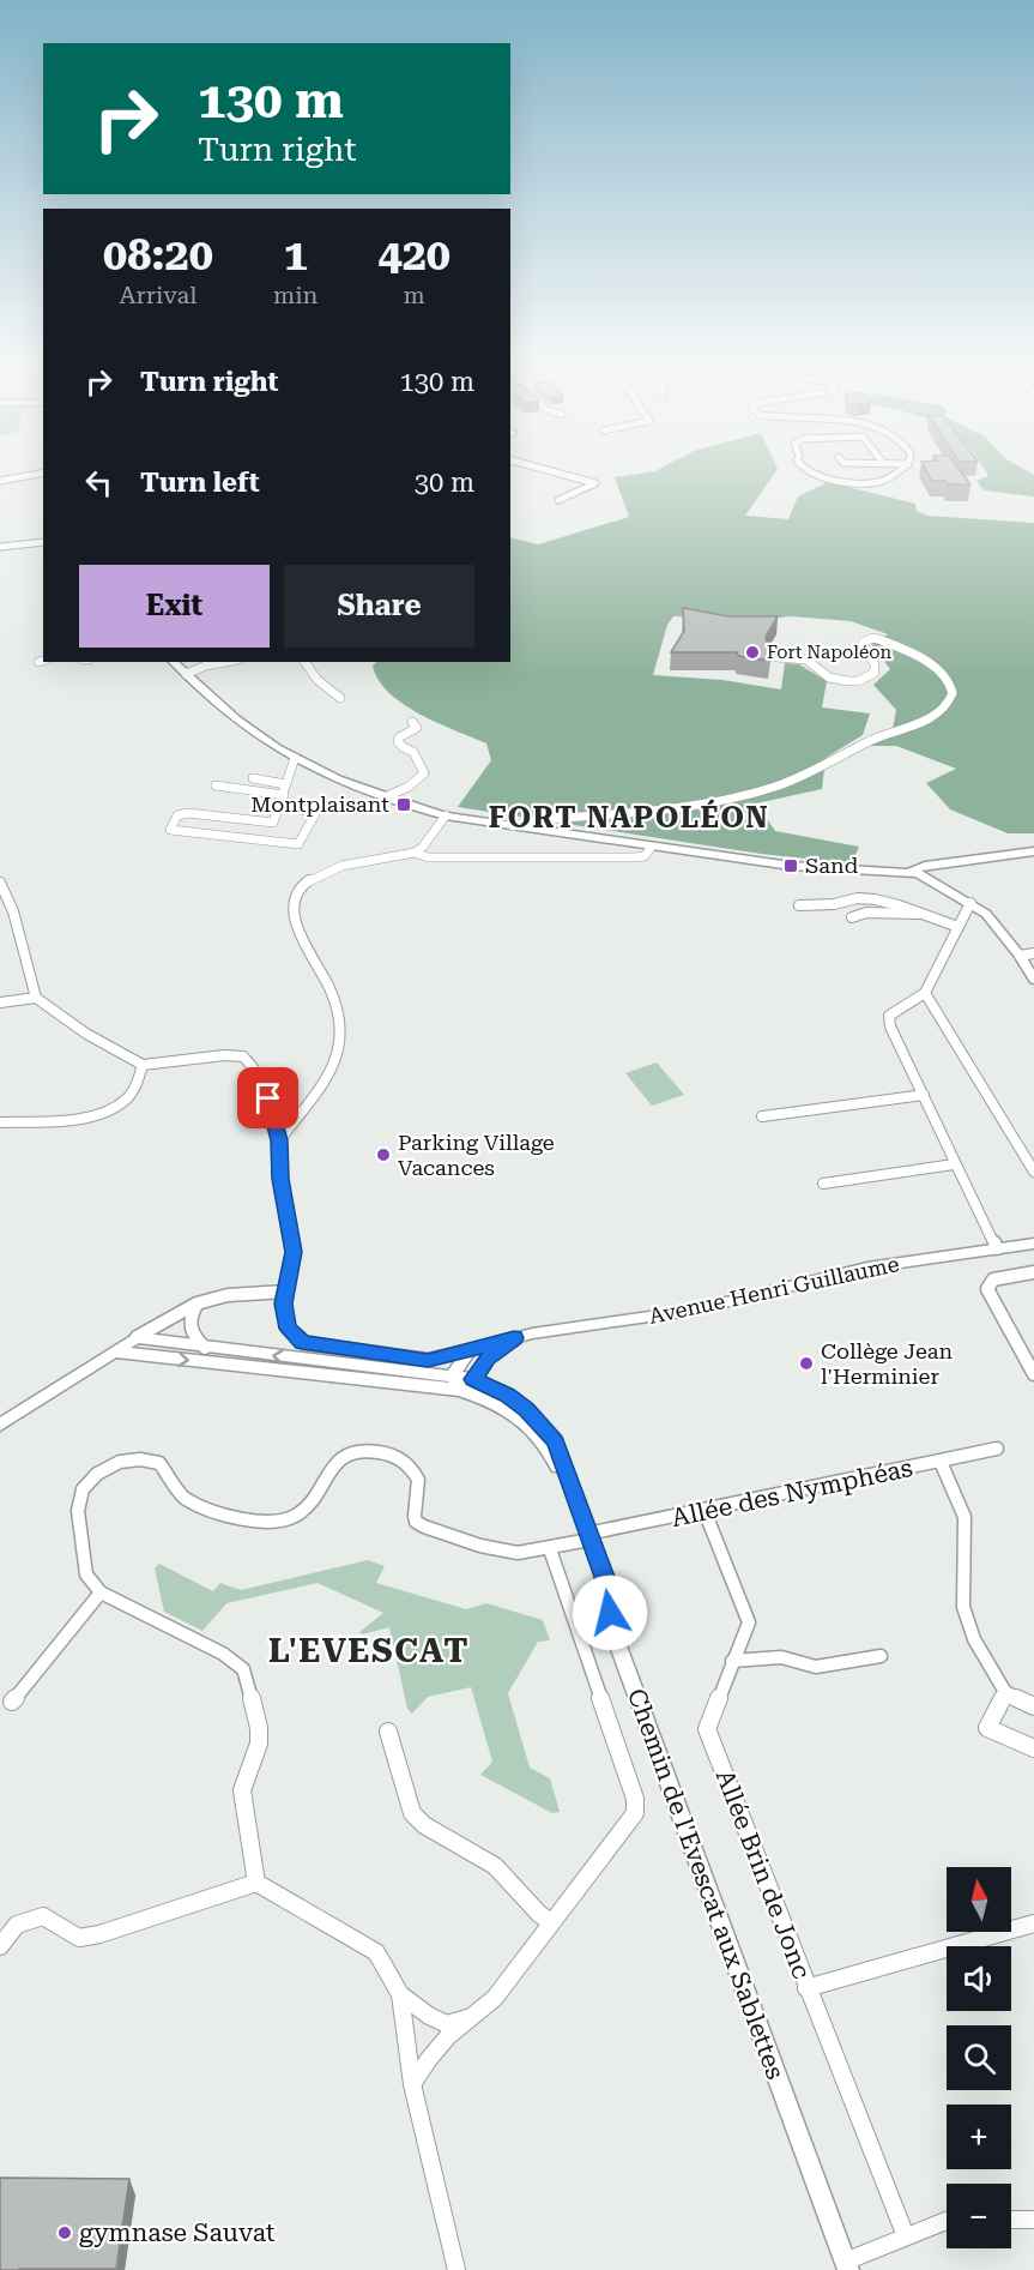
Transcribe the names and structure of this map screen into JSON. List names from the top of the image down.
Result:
{
  "streets": {
    "street": [
      "Avenue Henri Guillaume",
      "Allée des Nymphéas",
      "Allée Brin de Jonc",
      "Chemin de l'Evescat aux Sablettes"
    ]
  },
  "crossings": [
    ["Allée des Nymphéas", "Allée Brin de Jonc"],
    ["Allée des Nymphéas", "Chemin de l'Evescat aux Sablettes"]
  ],
  "districts": ["FORT NAPOLÉON", "L'EVESCAT"],
  "places": {
    "other": [
      "Fort Napoléon",
      "Parking Village Vacances",
      "Collège Jean l'Herminier",
      "gymnase Sauvat"
    ],
    "transit": ["Montplaisant", "Sand"]
  },
  "north": "top",
  "page": {
    "turn": ["130 m", "Turn right"],
    "eta": [
      "08:20",
      "Arrival",
      "1",
      "min",
      "420",
      "m"
    ],
    "list": [
      {
        "name": "Turn right",
        "value": "130 m"
      },
      {
        "name": "Turn left",
        "value": "30 m"
      }
    ],
    "buttons": ["Exit", "Share"],
    "map_buttons": ["+", "−"]
  }
}
